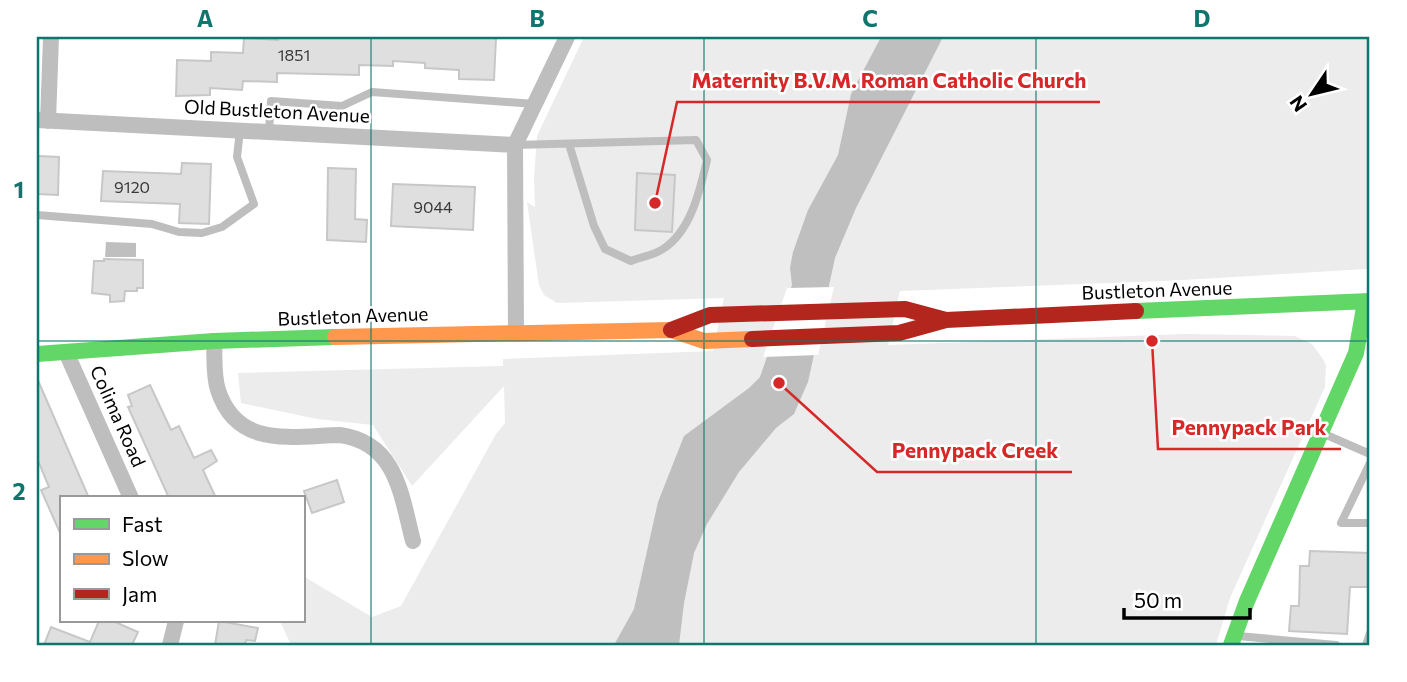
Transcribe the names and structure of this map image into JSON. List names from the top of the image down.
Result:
{
  "streets": {
    "main road": ["Bustleton Avenue"],
    "street": ["Old Bustleton Avenue", "Colima Road"]
  },
  "crossings": [
    ["Bustleton Avenue", "Colima Road"]
  ],
  "places": ["Maternity B.V.M. Roman Catholic Church", "Pennypack Park", "Pennypack Creek"],
  "house_numbers": ["1851", "9120", "9044"],
  "legend": ["Fast", "Slow", "Jam"],
  "scale_bar": "50 m",
  "north": "bottom left",
  "grid": {
    "columns": [
      "A",
      "B",
      "C",
      "D"
    ],
    "rows": ["1", "2"]
  }
}
